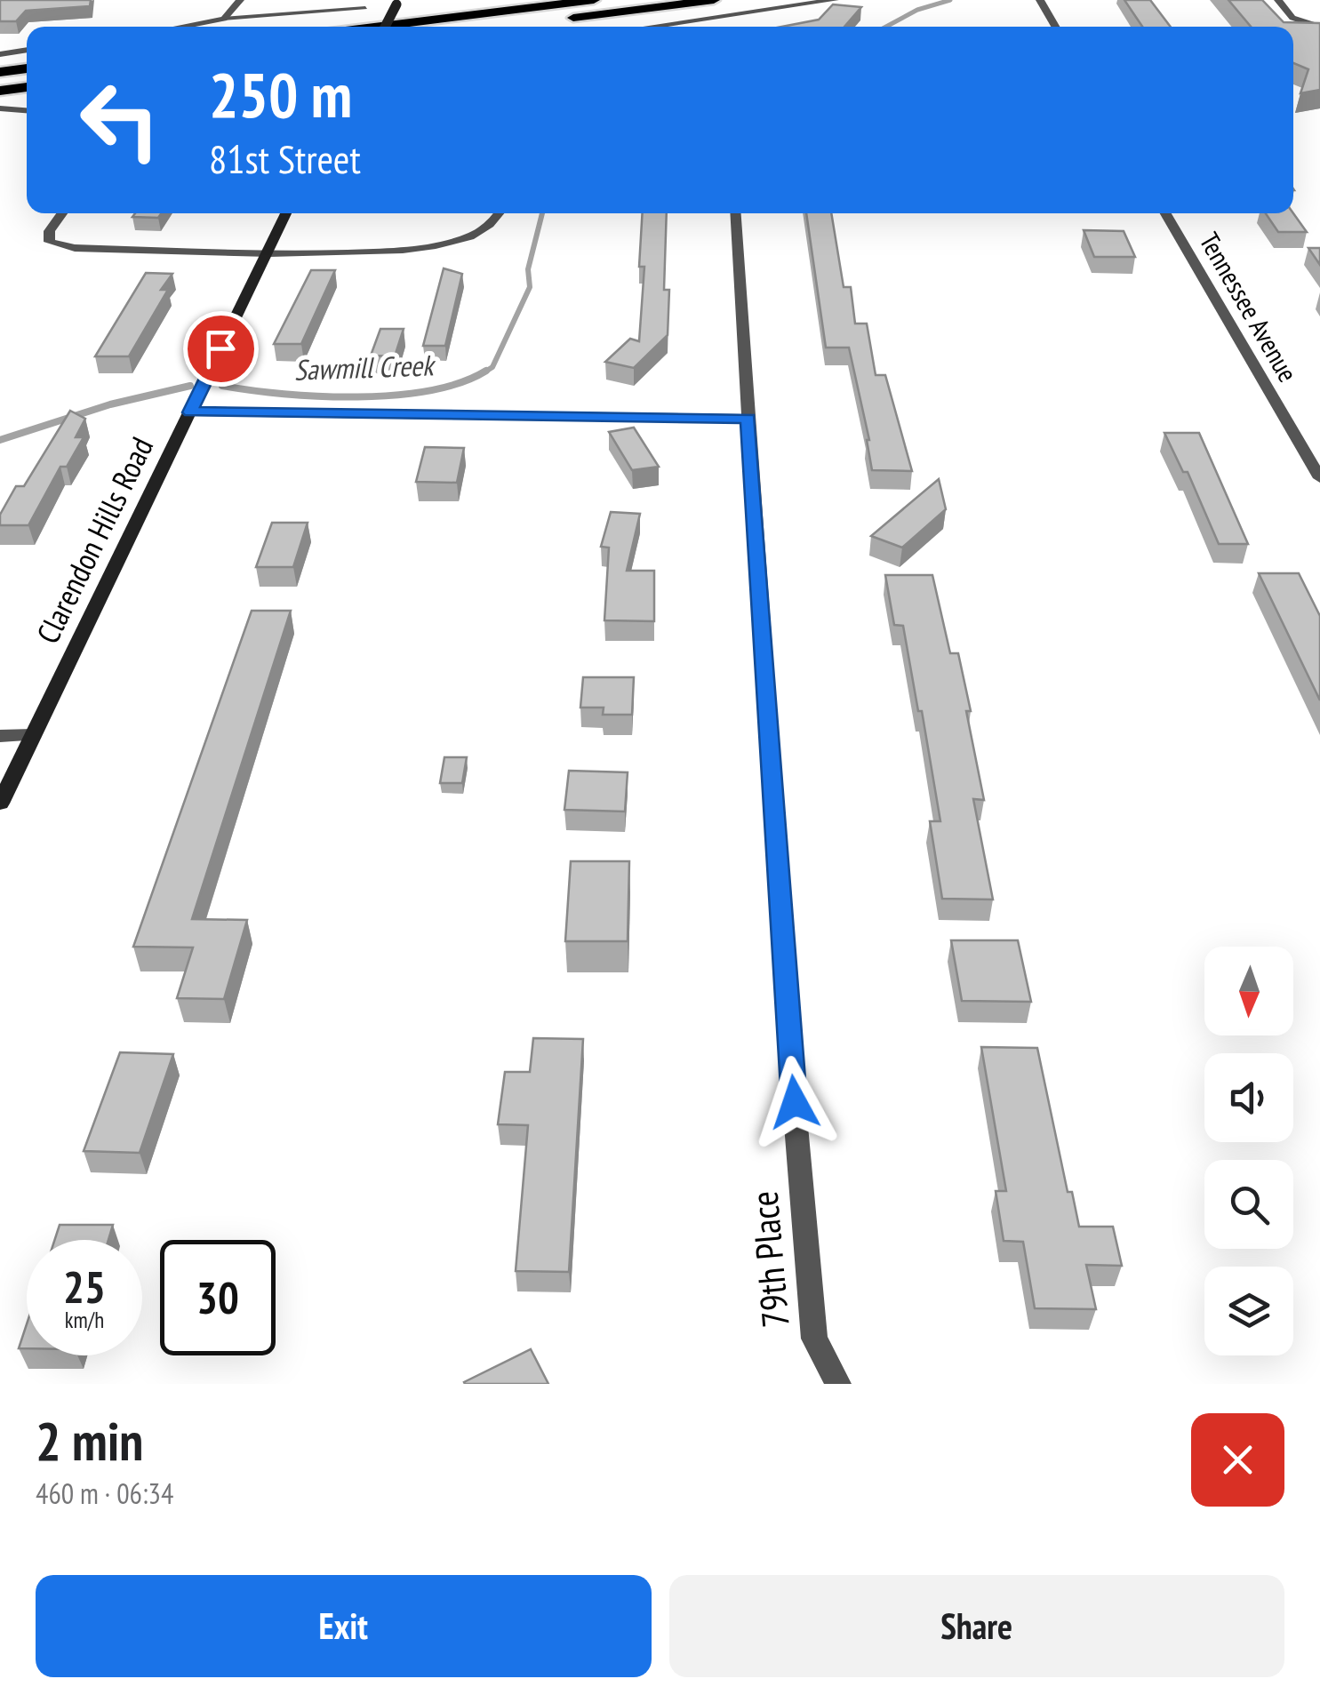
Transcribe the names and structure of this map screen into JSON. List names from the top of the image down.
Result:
{
  "streets": {
    "street": ["Tennessee Avenue", "Clarendon Hills Road", "79th Place"]
  },
  "water": ["Sawmill Creek"],
  "north": "bottom",
  "page": {
    "turn": ["250 m", "81st Street"],
    "speed": "25 km/h",
    "limit": "30",
    "heading": ["2 min", "460 m · 06:34"],
    "buttons": ["Exit", "Share"]
  }
}
